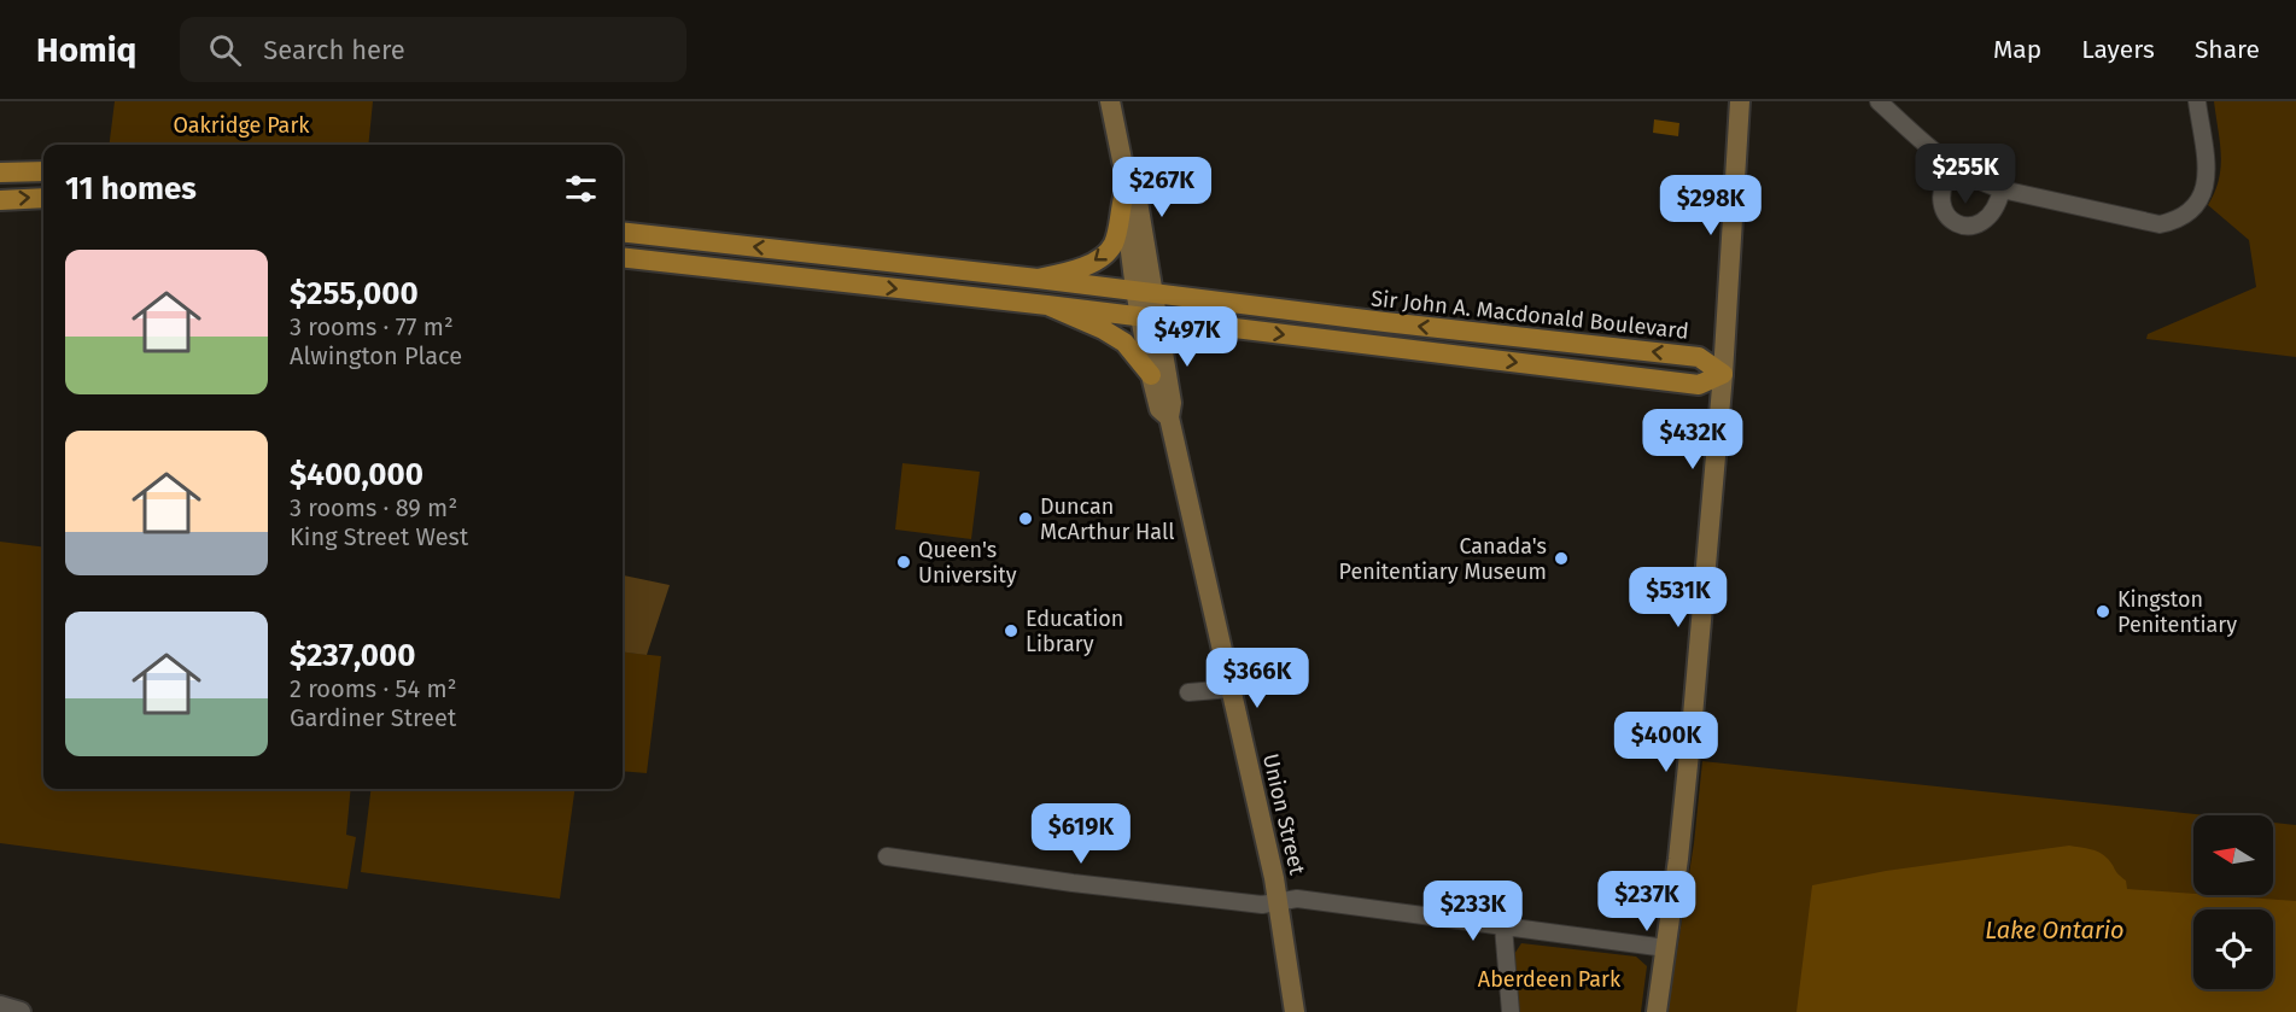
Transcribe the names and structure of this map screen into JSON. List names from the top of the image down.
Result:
{
  "streets": {
    "main road": ["Sir John A. Macdonald Boulevard", "Union Street"]
  },
  "crossings": [
    ["Sir John A. Macdonald Boulevard", "Union Street"]
  ],
  "water": ["Lake Ontario"],
  "parks": ["Oakridge Park", "Aberdeen Park"],
  "places": [
    "Duncan McArthur Hall",
    "Canada's Penitentiary Museum",
    "Queen's University",
    "Kingston Penitentiary",
    "Education Library"
  ],
  "north": "left",
  "page": {
    "header": "Homiq",
    "search": "Search here",
    "nav": ["Map", "Layers", "Share"],
    "price": [
      "$255K",
      "$267K",
      "$298K",
      "$497K",
      "$432K",
      "$531K",
      "$366K",
      "$400K",
      "$619K",
      "$237K",
      "$233K"
    ],
    "heading": "11 homes",
    "list": [
      {
        "name": "$255,000",
        "note": "3 rooms · 77 m² · Alwington Place"
      },
      {
        "name": "$400,000",
        "note": "3 rooms · 89 m² · King Street West"
      },
      {
        "name": "$237,000",
        "note": "2 rooms · 54 m² · Gardiner Street"
      }
    ]
  }
}
